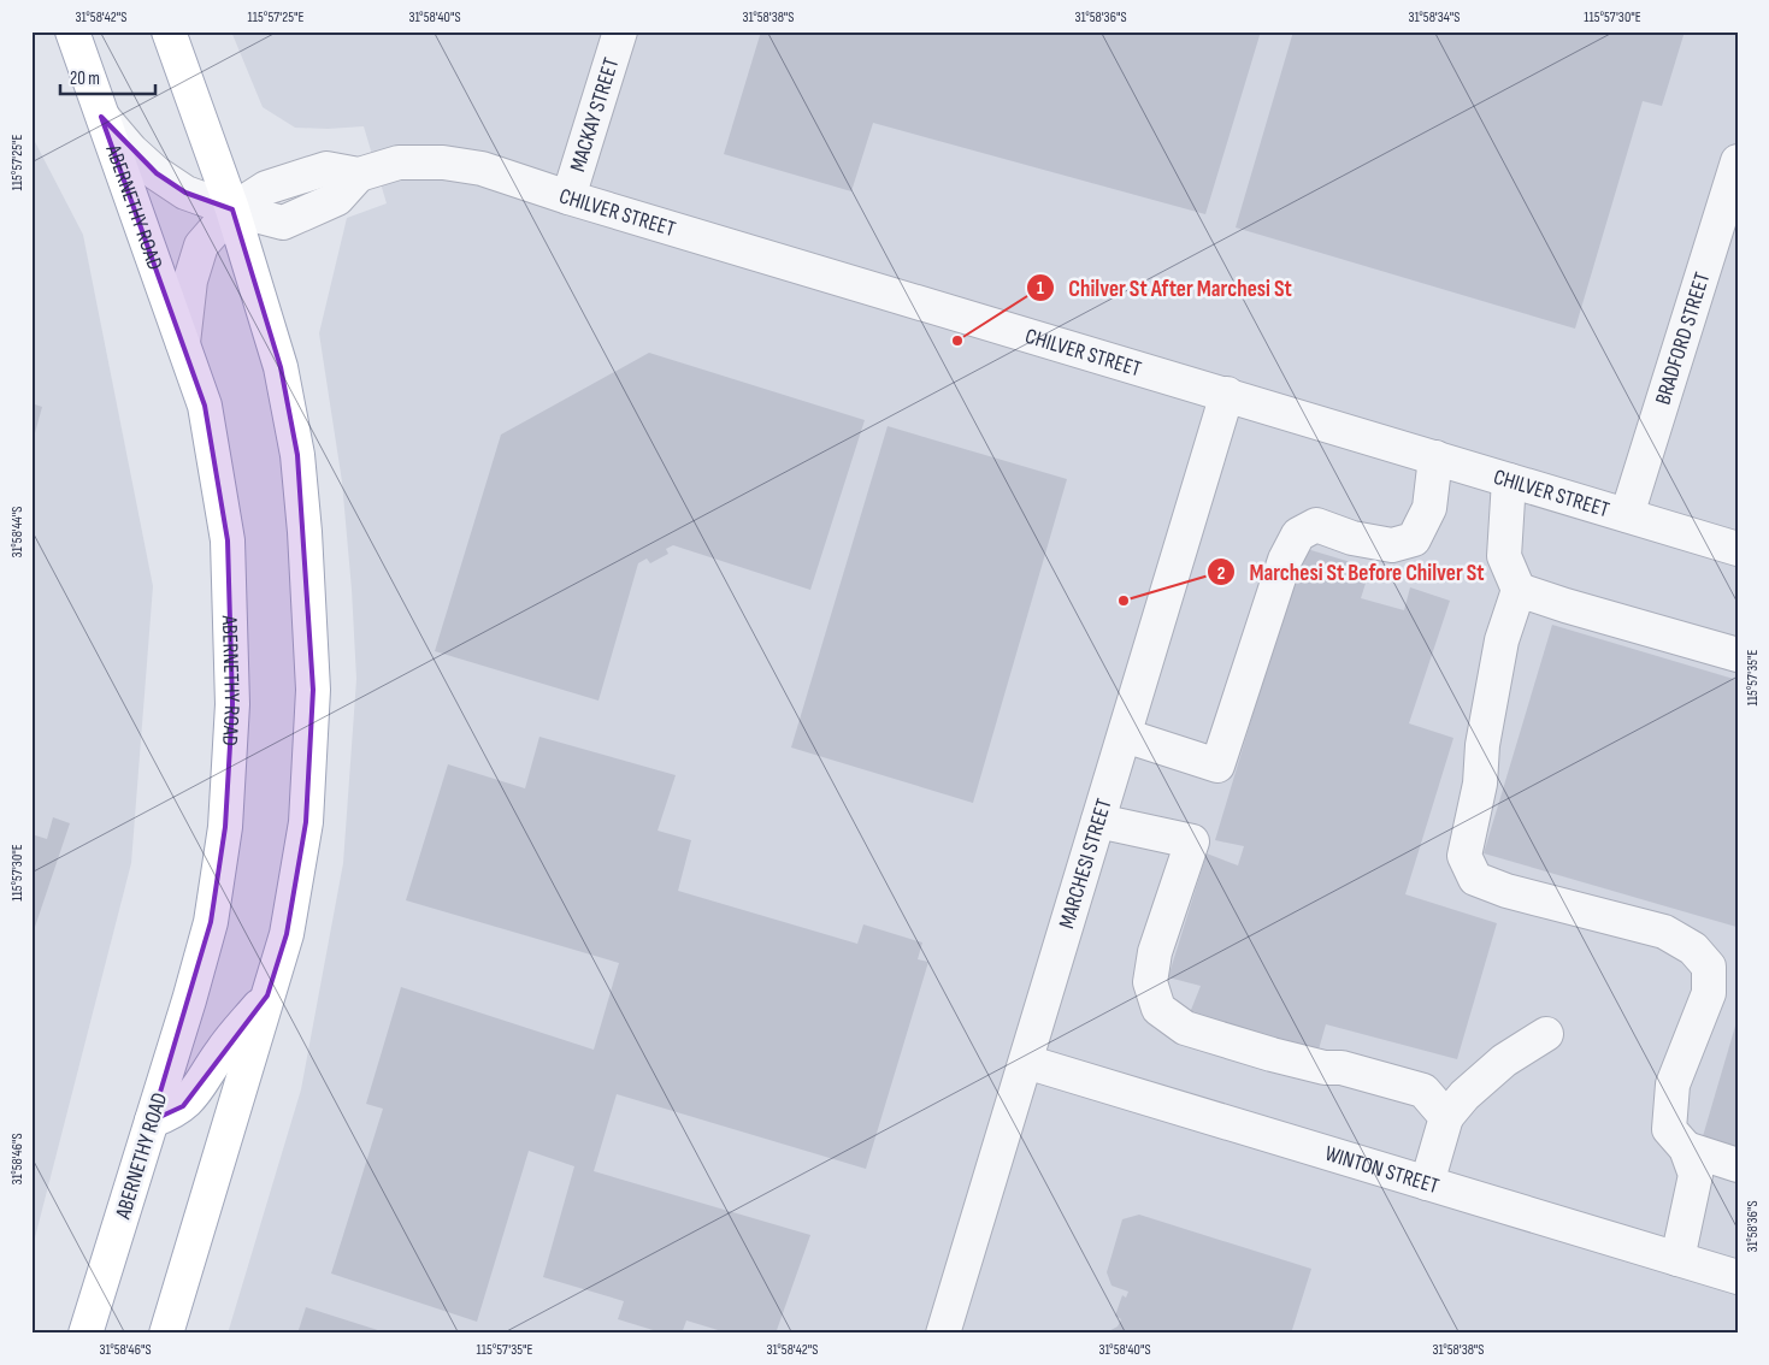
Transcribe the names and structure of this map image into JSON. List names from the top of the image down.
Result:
{
  "streets": {
    "main road": ["ABERNETHY ROAD"],
    "street": [
      "MACKAY STREET",
      "CHILVER STREET",
      "BRADFORD STREET",
      "MARCHESI STREET",
      "WINTON STREET"
    ]
  },
  "crossings": [
    ["MACKAY STREET", "CHILVER STREET"],
    ["ABERNETHY ROAD", "CHILVER STREET"],
    ["CHILVER STREET", "BRADFORD STREET"],
    ["CHILVER STREET", "MARCHESI STREET"],
    ["MARCHESI STREET", "WINTON STREET"]
  ],
  "places": ["Chilver St After Marchesi St", "Marchesi St Before Chilver St"],
  "scale_bar": "20 m",
  "coordinates": [
    "31°58'42\"S",
    "115°57'25\"E",
    "31°58'40\"S",
    "31°58'38\"S",
    "31°58'36\"S",
    "31°58'34\"S",
    "115°57'30\"E",
    "31°58'44\"S",
    "115°57'35\"E",
    "31°58'46\"S"
  ]
}
